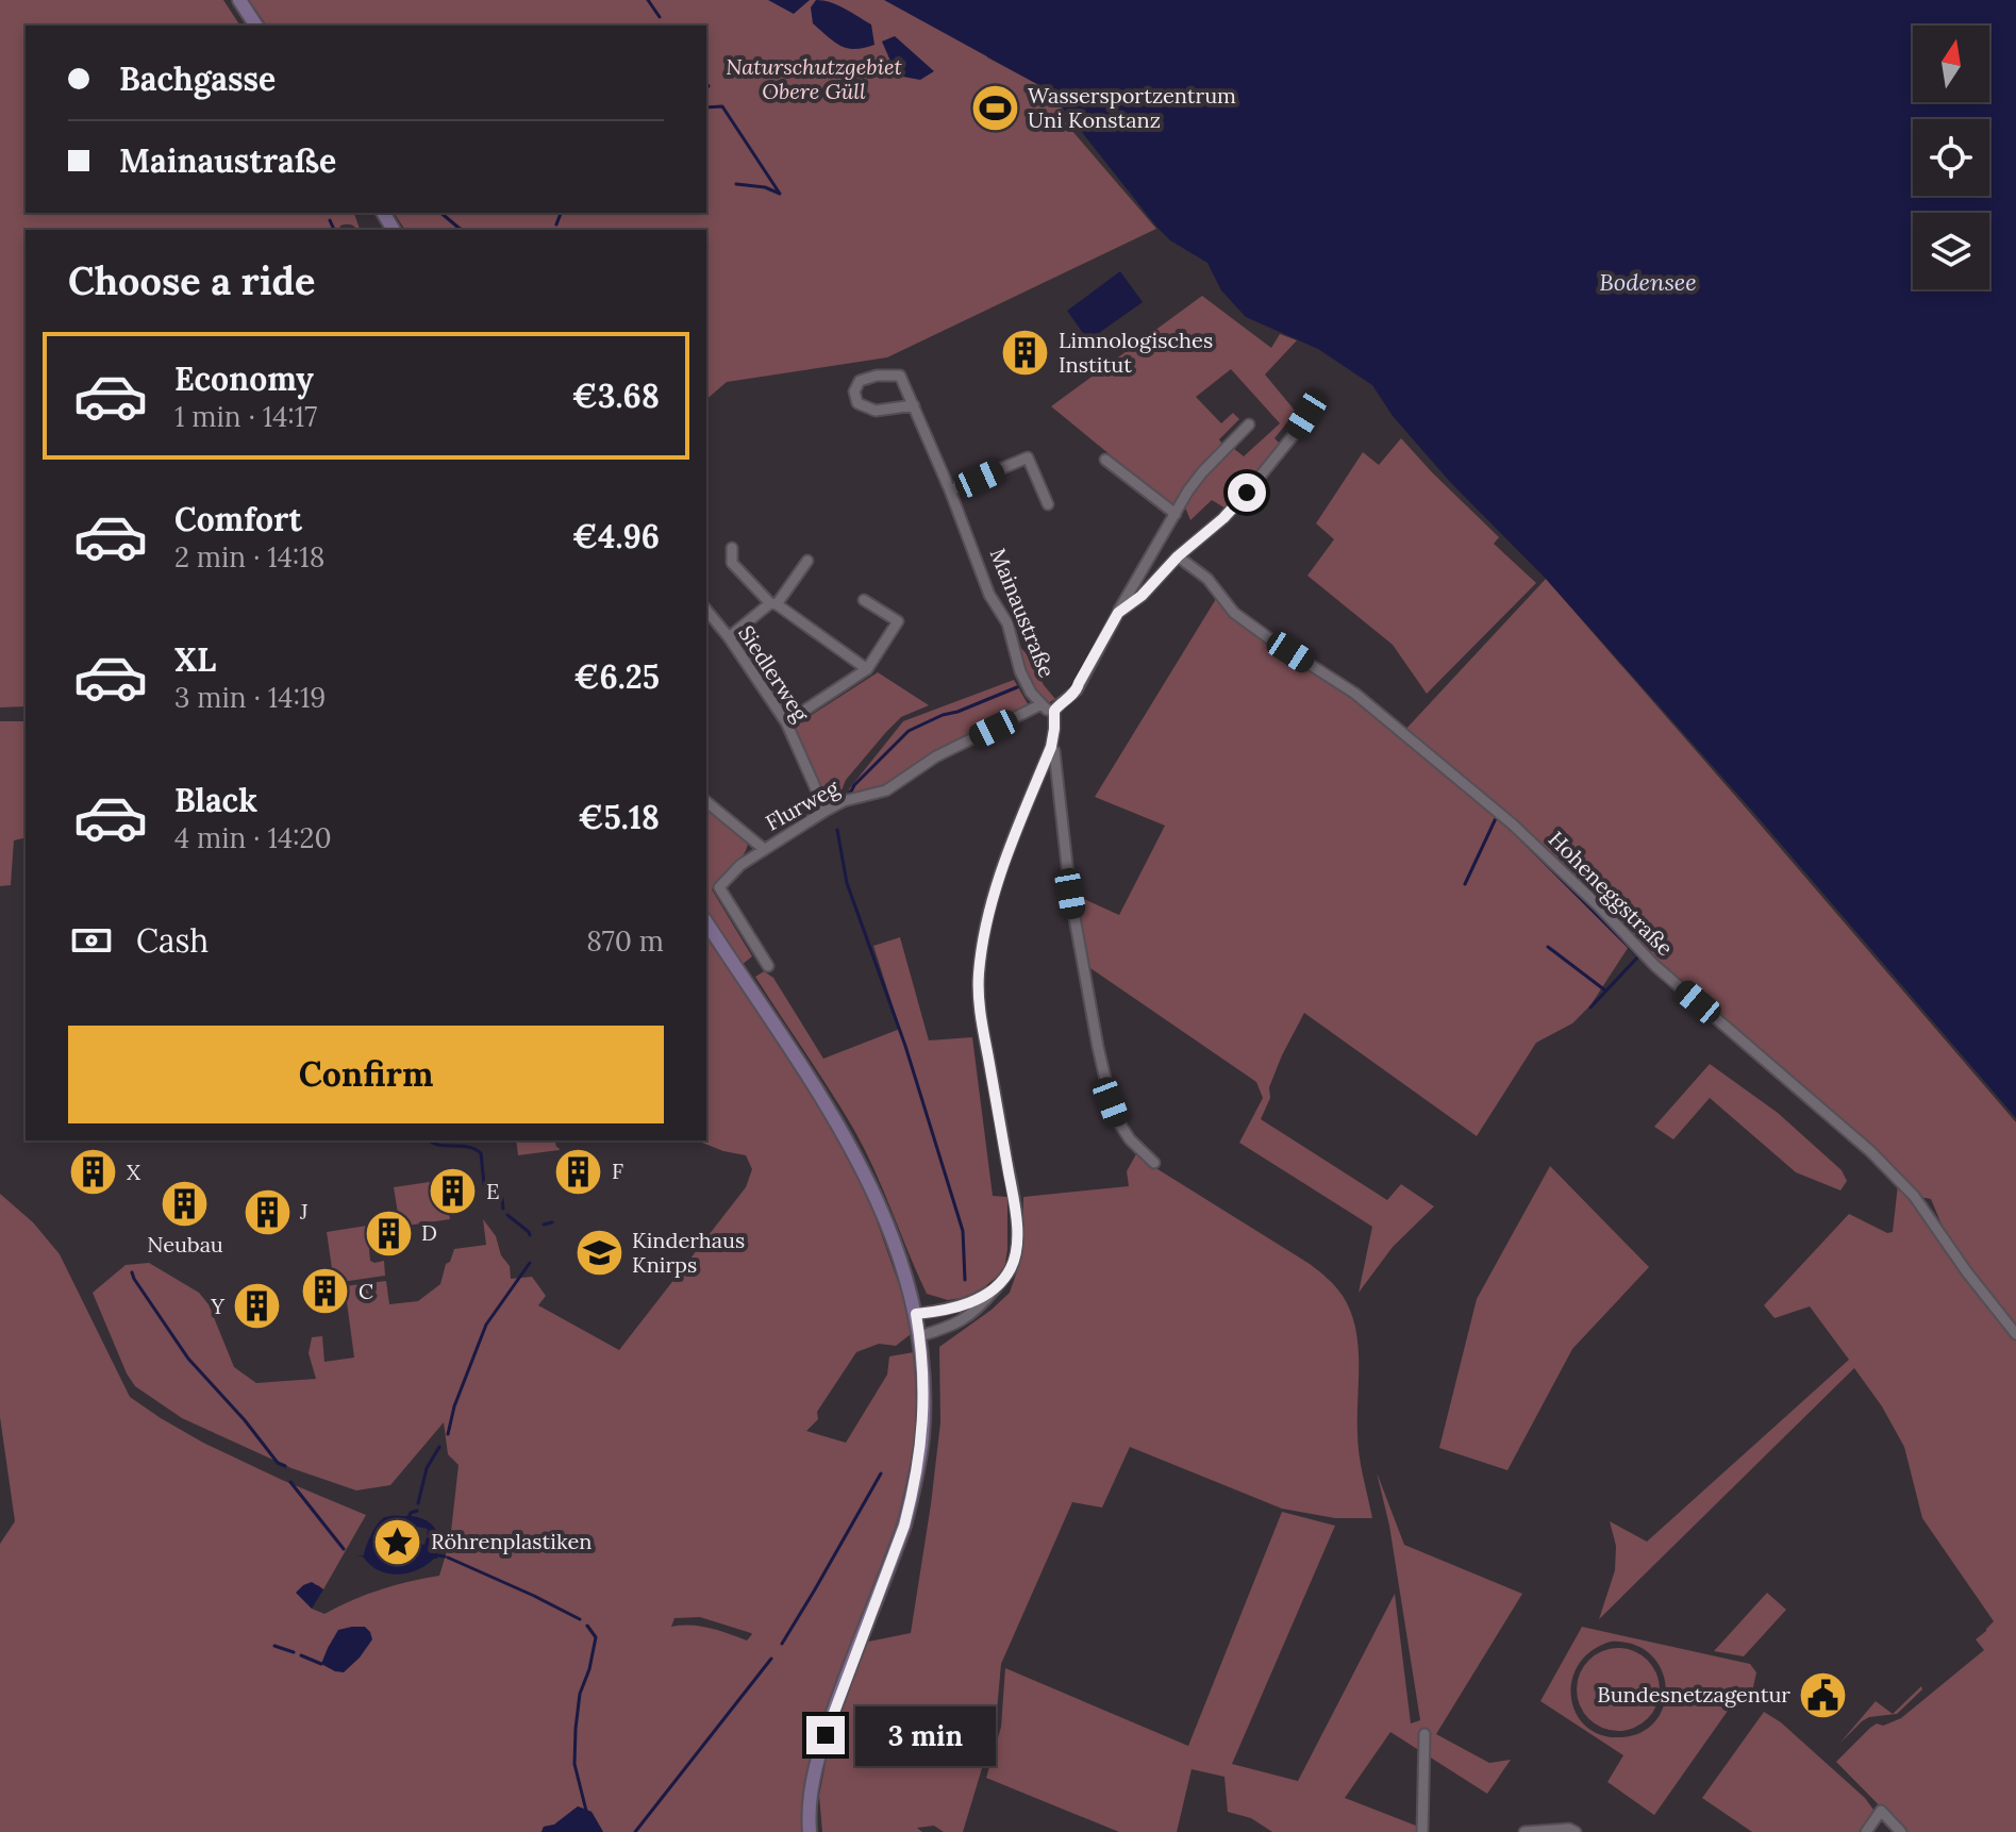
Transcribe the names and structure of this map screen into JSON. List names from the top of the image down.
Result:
{
  "streets": {
    "street": [
      "Mainaustraße",
      "Siedlerweg",
      "Flurweg",
      "Hoheneggstraße"
    ]
  },
  "crossings": [
    ["Mainaustraße", "Flurweg"],
    ["Siedlerweg", "Flurweg"]
  ],
  "water": ["Bodensee"],
  "parks": ["Naturschutzgebiet Obere Güll"],
  "places": {
    "sports": ["Wassersportzentrum Uni Konstanz"],
    "building": [
      "Limnologisches Institut",
      "F",
      "X",
      "E",
      "Neubau",
      "J",
      "D",
      "C",
      "Y"
    ],
    "school or university": ["Kinderhaus Knirps"],
    "place": ["Röhrenplastiken"],
    "public building": ["Bundesnetzagentur"]
  },
  "north": "top",
  "page": {
    "banner": ["Bachgasse", "Mainaustraße"],
    "heading": "Choose a ride",
    "list": [
      {
        "name": "Economy",
        "note": "1 min · 14:17",
        "value": "€3.68"
      },
      {
        "name": "Comfort",
        "note": "2 min · 14:18",
        "value": "€4.96"
      },
      {
        "name": "XL",
        "note": "3 min · 14:19",
        "value": "€6.25"
      },
      {
        "name": "Black",
        "note": "4 min · 14:20",
        "value": "€5.18"
      }
    ],
    "pay": ["Cash", "870 m"],
    "buttons": "Confirm",
    "bubble": "3 min"
  }
}
